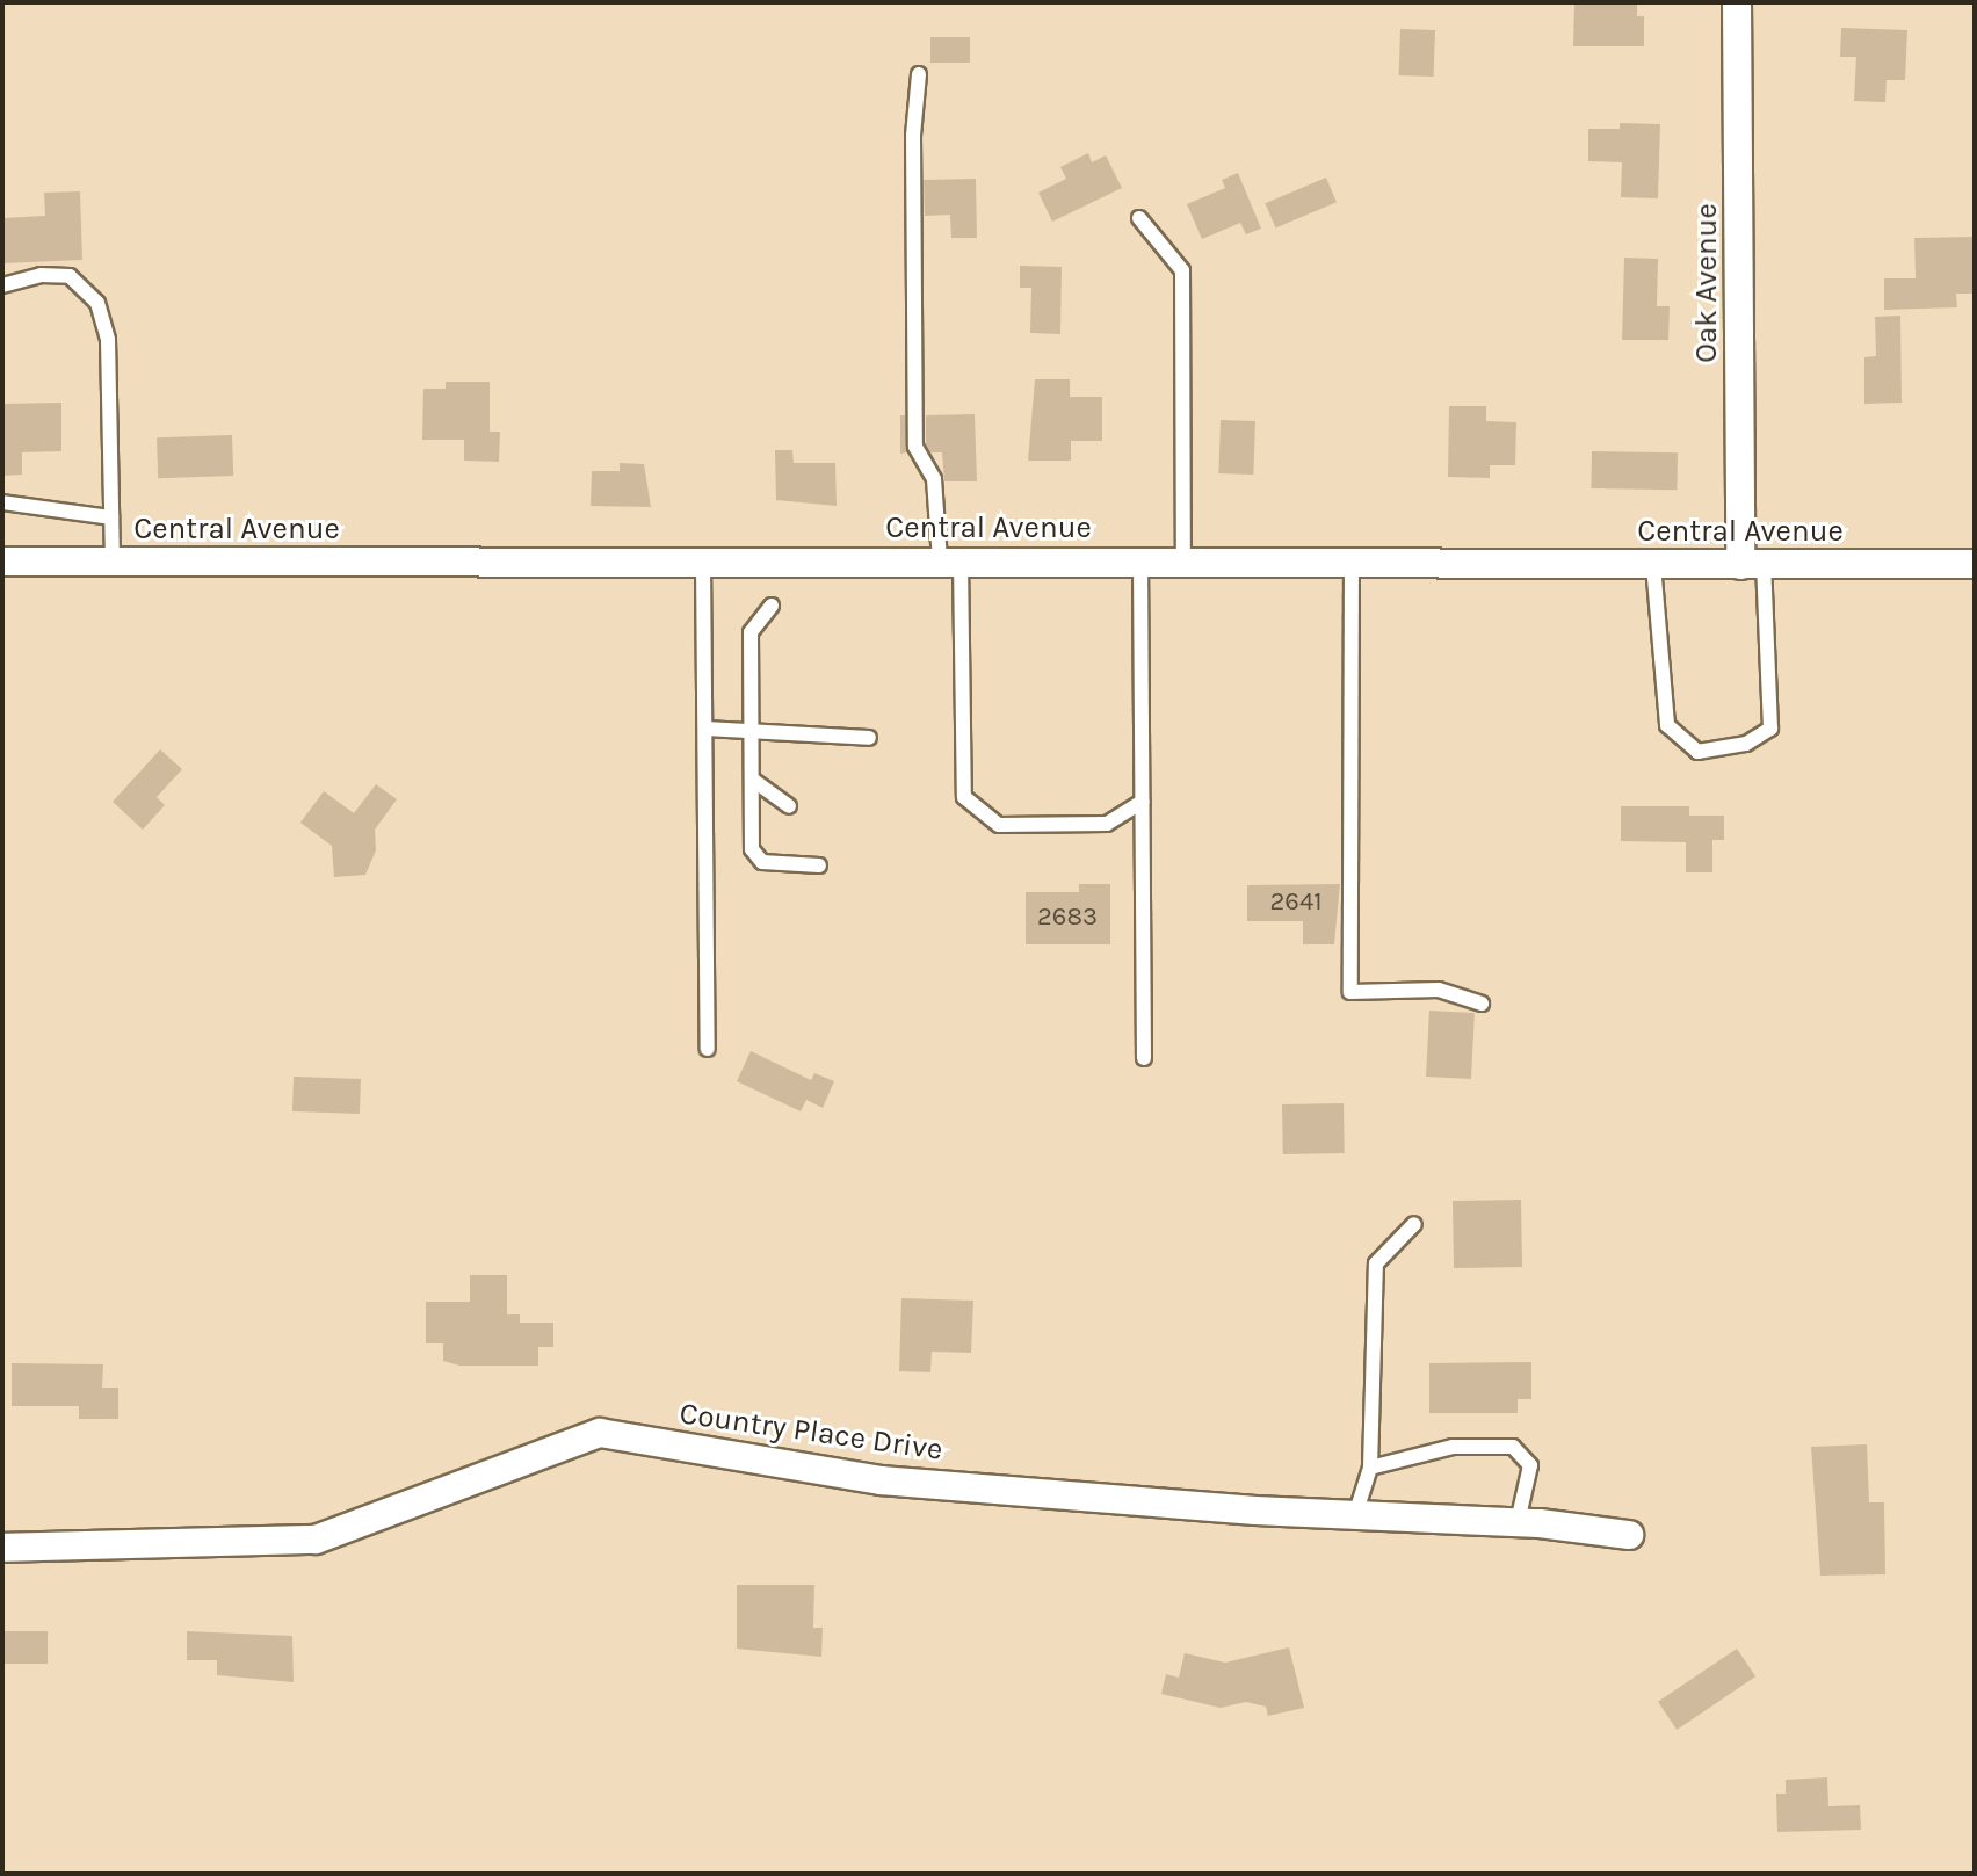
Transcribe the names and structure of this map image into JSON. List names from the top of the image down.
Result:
{
  "streets": {
    "street": ["Oak Avenue", "Central Avenue", "Country Place Drive"]
  },
  "crossings": [
    ["Oak Avenue", "Central Avenue"]
  ],
  "house_numbers": ["2641", "2683"]
}
